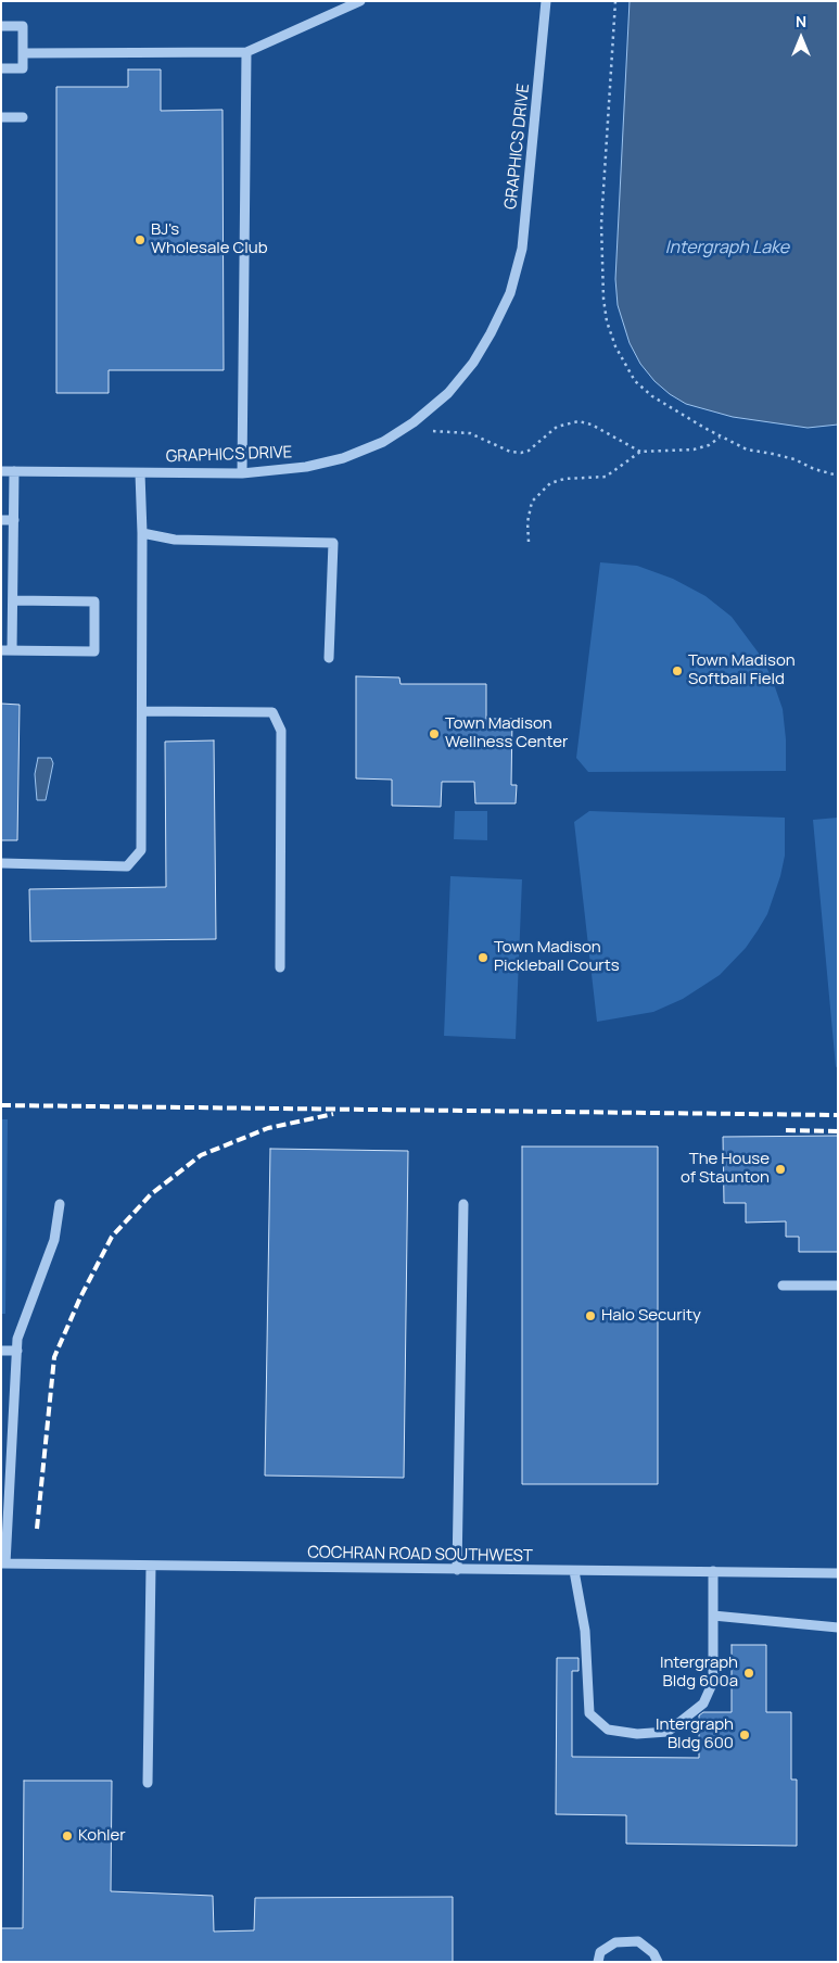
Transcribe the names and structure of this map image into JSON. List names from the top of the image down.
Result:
{
  "streets": {
    "street": ["GRAPHICS DRIVE", "COCHRAN ROAD SOUTHWEST"]
  },
  "water": ["Intergraph Lake"],
  "places": [
    "BJ's Wholesale Club",
    "Town Madison Softball Field",
    "Town Madison Wellness Center",
    "Town Madison Pickleball Courts",
    "The House of Staunton",
    "Halo Security",
    "Intergraph Bldg 600a",
    "Intergraph Bldg 600",
    "Kohler"
  ],
  "north": "top"
}
